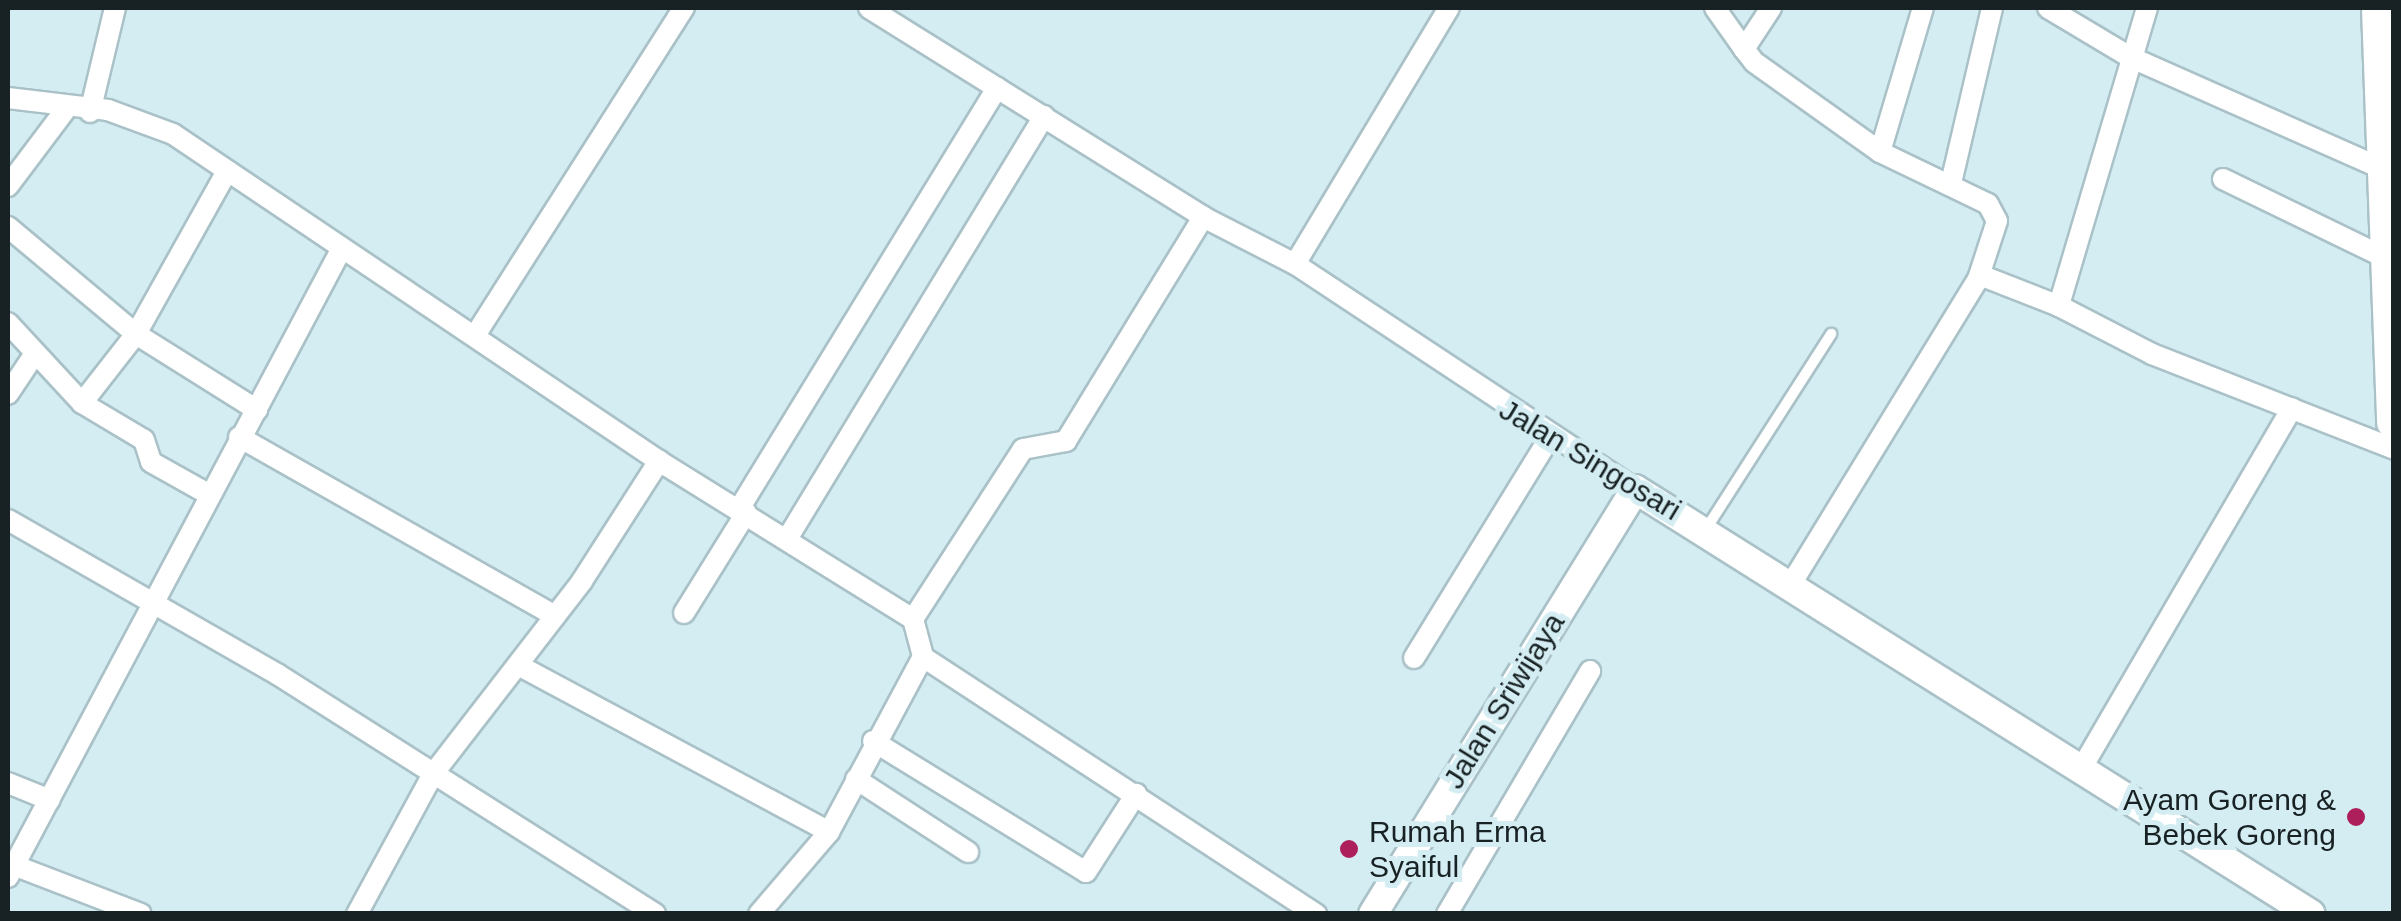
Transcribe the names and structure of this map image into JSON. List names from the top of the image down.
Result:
{
  "streets": {
    "street": ["Jalan Singosari", "Jalan Sriwijaya"]
  },
  "crossings": [
    ["Jalan Singosari", "Jalan Sriwijaya"]
  ],
  "places": ["Ayam Goreng & Bebek Goreng", "Rumah Erma Syaiful"]
}
